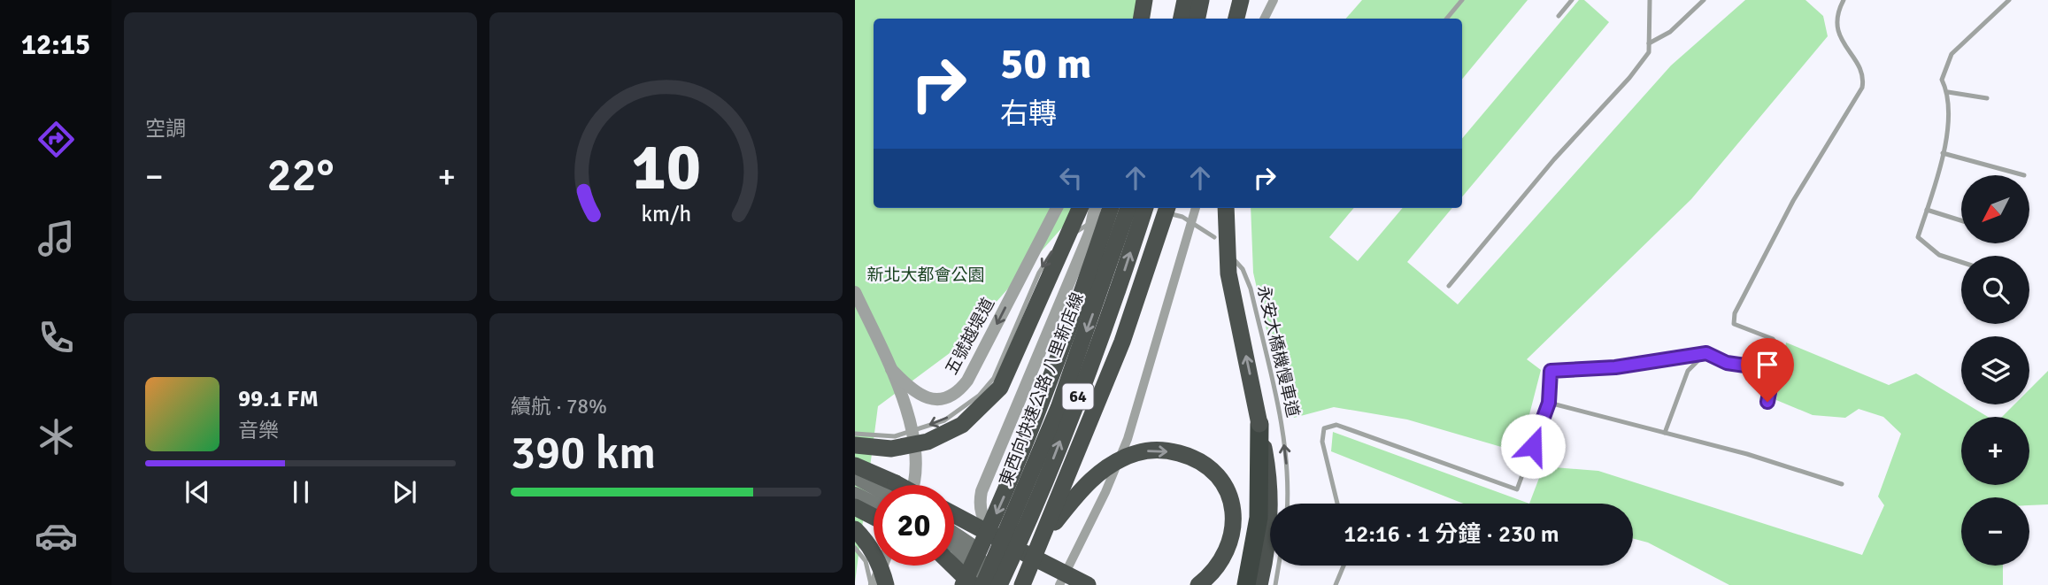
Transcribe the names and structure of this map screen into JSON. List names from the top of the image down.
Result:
{
  "streets": {
    "highway": ["東西向快速公路 八里新店線", "64"],
    "street": ["五號越堤道"],
    "lane": ["永安大橋機慢車道"]
  },
  "crossings": [
    ["永安大橋機慢車道", "東西向快速公路 八里新店線"],
    ["永安大橋機慢車道", "64"],
    ["東西向快速公路 八里新店線", "64"]
  ],
  "parks": ["新北大都會公園"],
  "north": "bottom left",
  "page": {
    "tabs": "12:15",
    "tile": [
      "空調",
      ["續航 · 78%", "390 km"]
    ],
    "turn": ["50 m", "右轉"],
    "heat": ["−", "22°", "+"],
    "map_buttons": ["+", "−"],
    "song": ["99.1 FM", "音樂"],
    "limit": "20",
    "trip": "12:16 · 1 分鐘 · 230 m",
    "gauge": ["10", "km/h"]
  }
}
